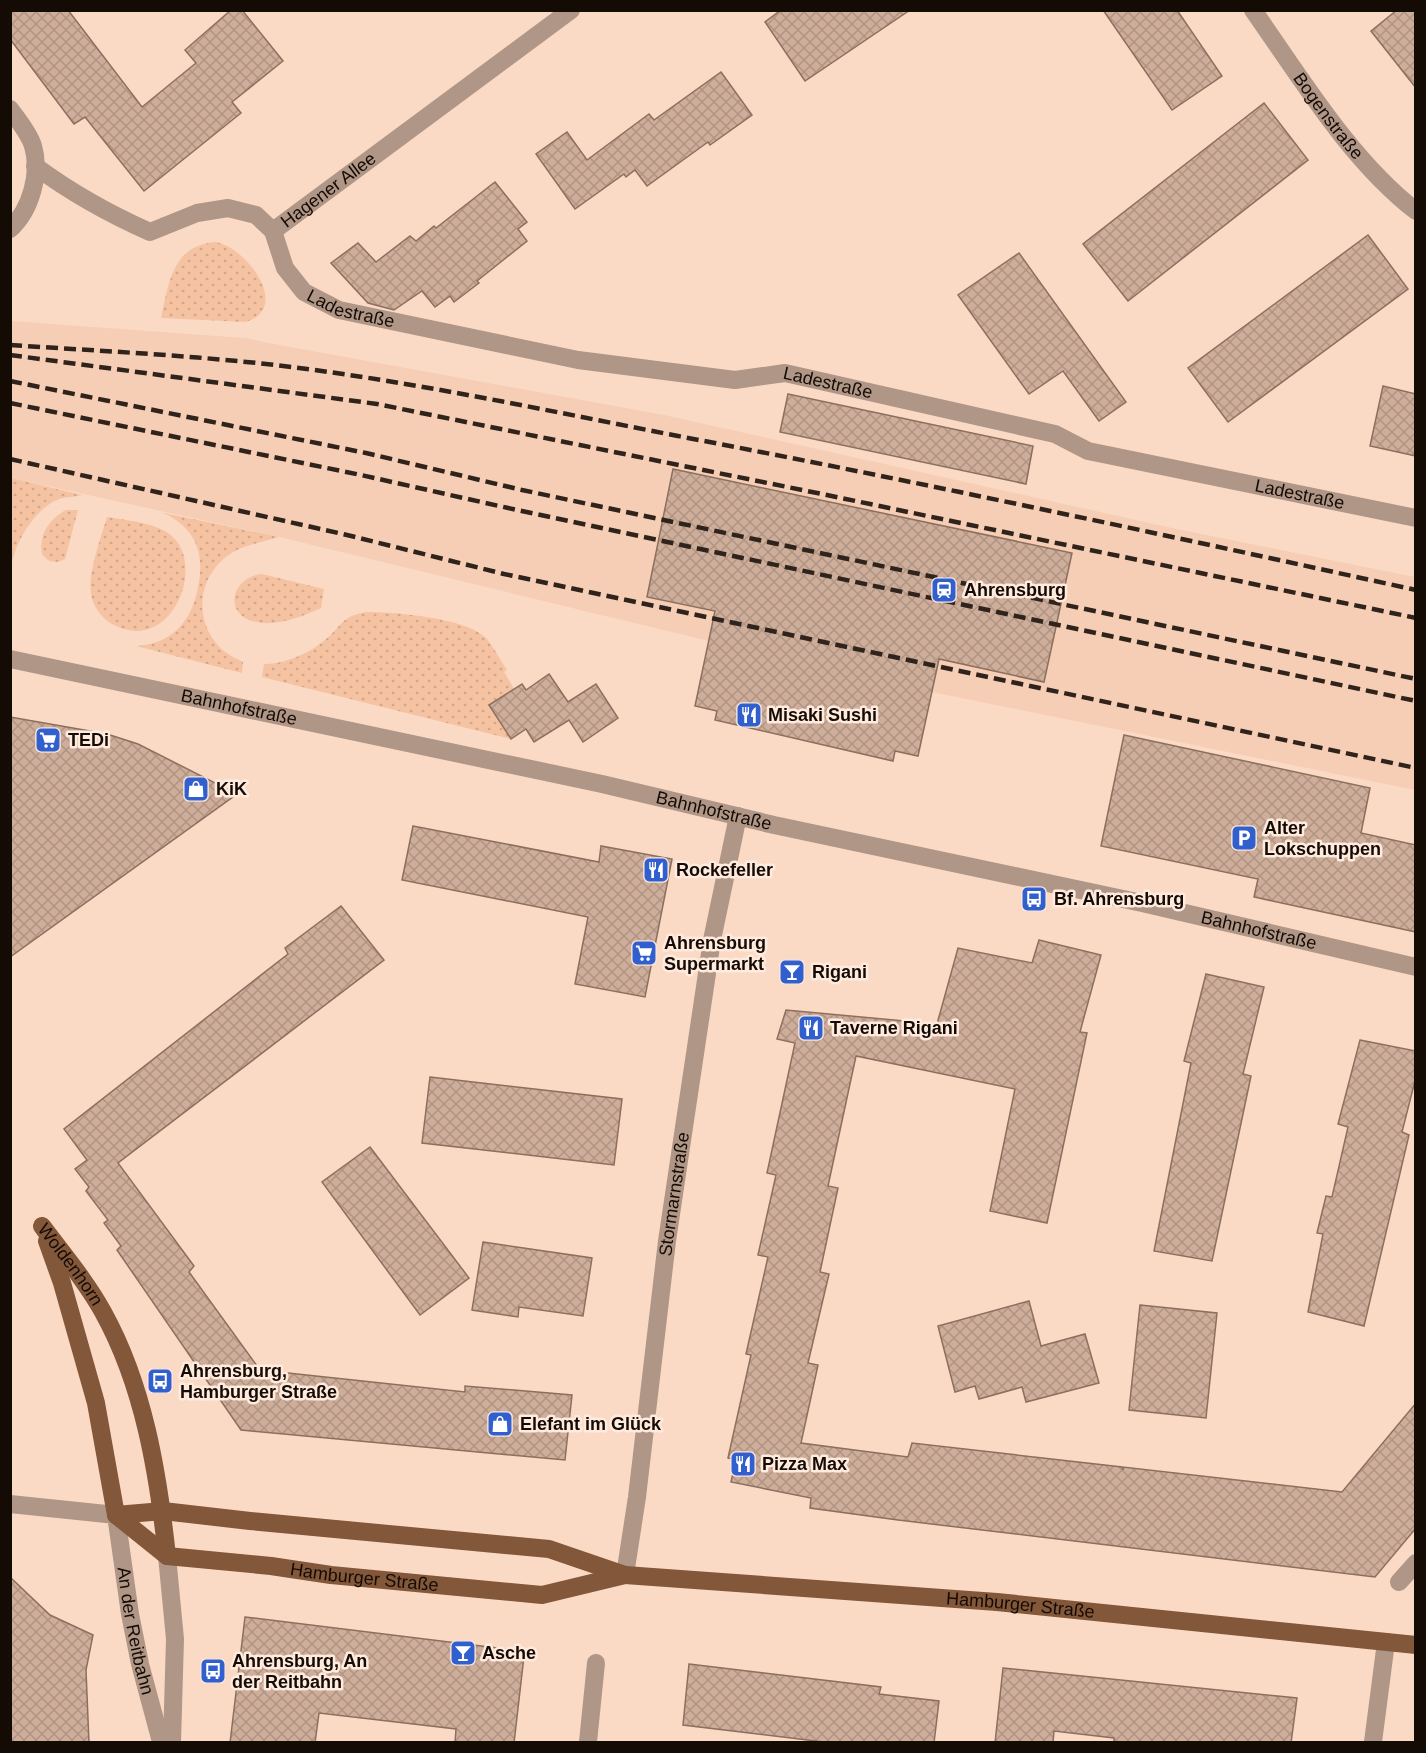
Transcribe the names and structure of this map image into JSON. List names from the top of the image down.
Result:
{
  "streets": {
    "main road": ["Woldenhorn", "Hamburger Straße"],
    "street": [
      "Bogenstraße",
      "Hagener Allee",
      "Ladestraße",
      "Bahnhofstraße",
      "Stormarnstraße",
      "An der Reitbahn"
    ]
  },
  "crossings": [
    ["Hagener Allee", "Ladestraße"],
    ["Bahnhofstraße", "Stormarnstraße"],
    ["Stormarnstraße", "Hamburger Straße"],
    ["Woldenhorn", "Hamburger Straße"],
    ["Woldenhorn", "An der Reitbahn"],
    ["Hamburger Straße", "An der Reitbahn"]
  ],
  "places": {
    "station": ["Ahrensburg"],
    "restaurant": [
      "Misaki Sushi",
      "Rockefeller",
      "Taverne Rigani",
      "Pizza Max"
    ],
    "supermarket": ["TEDi", "Ahrensburg Supermarkt"],
    "shop": ["KiK", "Elefant im Glück"],
    "parking": ["Alter Lokschuppen"],
    "bus stop": ["Bf. Ahrensburg", "Ahrensburg, Hamburger Straße", "Ahrensburg, An der Reitbahn"],
    "bar": ["Rigani", "Asche"]
  }
}
